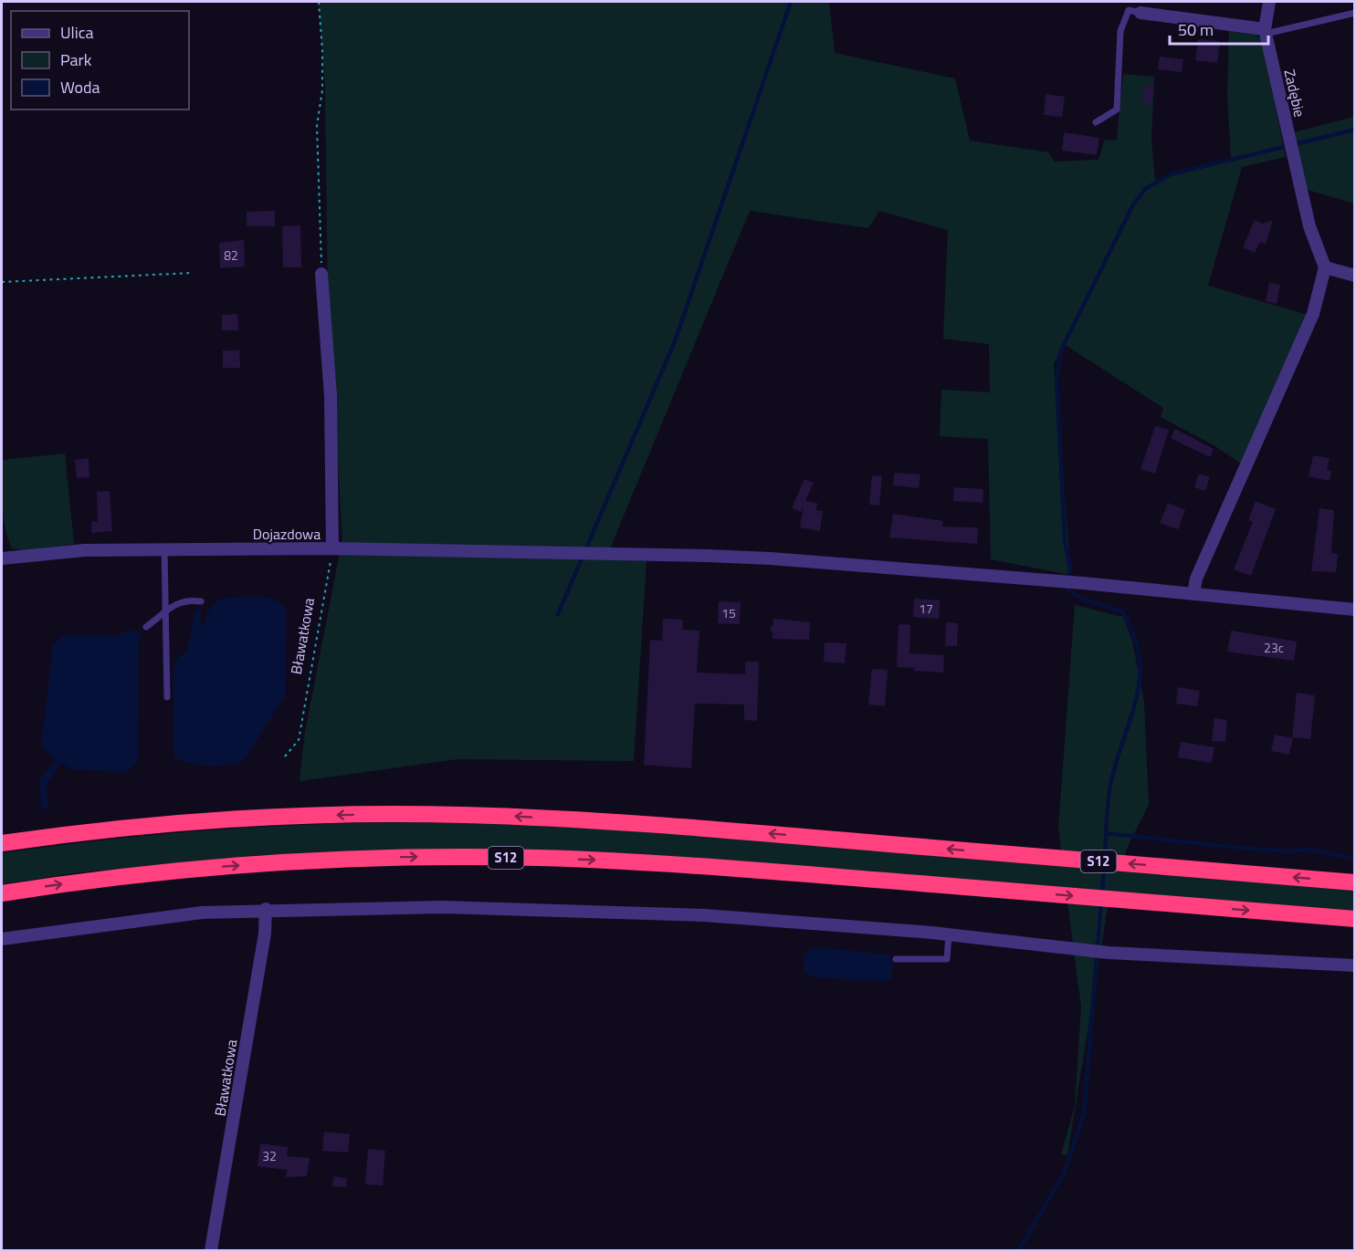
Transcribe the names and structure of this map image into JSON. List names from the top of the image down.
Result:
{
  "streets": {
    "highway": ["S12"],
    "street": ["Zadębie", "Dojazdowa", "Bławatkowa"]
  },
  "crossings": [
    ["Dojazdowa", "Bławatkowa"]
  ],
  "house_numbers": [
    "82",
    "17",
    "15",
    "23c",
    "32"
  ],
  "legend": ["Ulica", "Park", "Woda"],
  "scale_bar": "50 m"
}
